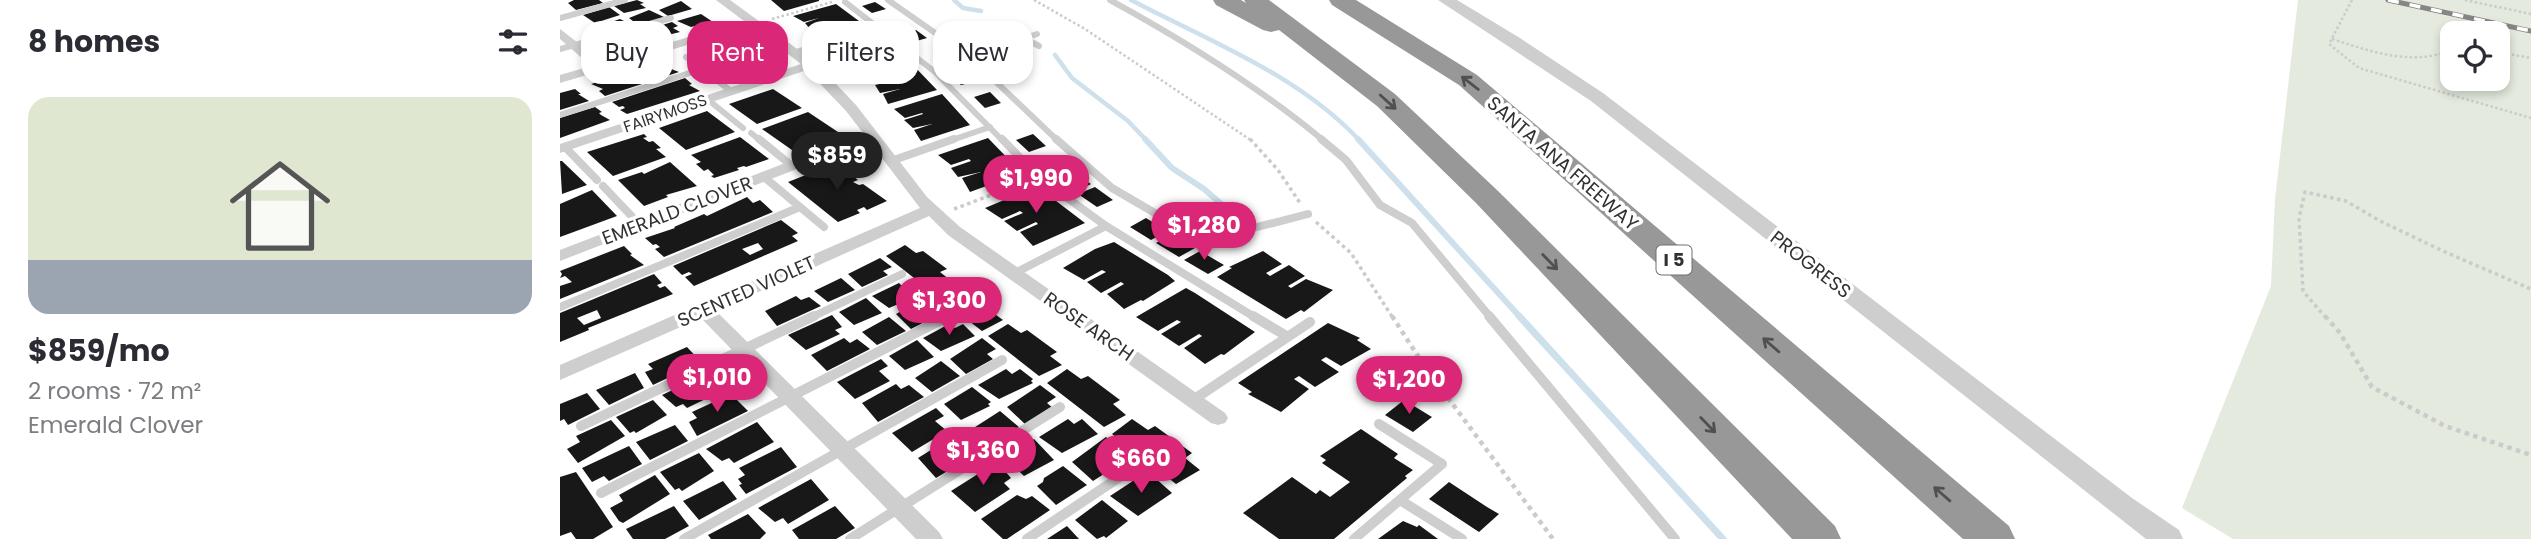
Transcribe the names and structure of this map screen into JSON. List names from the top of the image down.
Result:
{
  "streets": {
    "highway": ["SANTA ANA FREEWAY", "I 5"],
    "street": [
      "FAIRYMOSS",
      "EMERALD CLOVER",
      "PROGRESS",
      "SCENTED VIOLET",
      "ROSE ARCH"
    ]
  },
  "crossings": [
    ["EMERALD CLOVER", "ROSE ARCH"],
    ["SCENTED VIOLET", "ROSE ARCH"]
  ],
  "page": {
    "heading": "8 homes",
    "chip": [
      "Buy",
      "Rent",
      "Filters",
      "New"
    ],
    "list": [
      {
        "name": "$859/mo",
        "note": "2 rooms · 72 m² · Emerald Clover"
      }
    ],
    "price": [
      "$859",
      "$1,990",
      "$1,280",
      "$1,300",
      "$1,010",
      "$1,200",
      "$1,360",
      "$660"
    ]
  }
}
